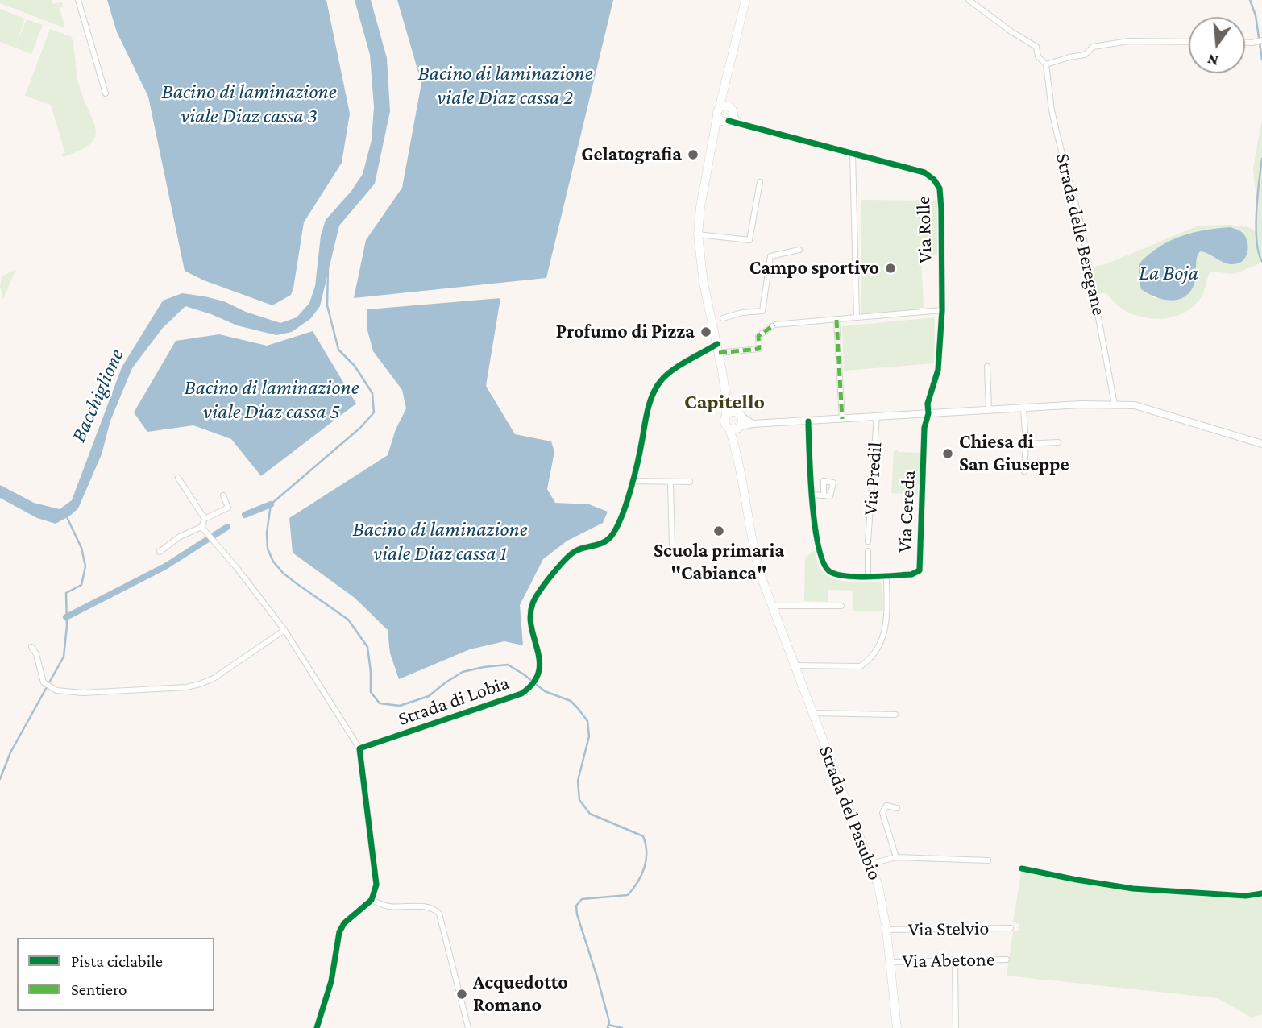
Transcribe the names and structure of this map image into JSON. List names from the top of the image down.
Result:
{
  "streets": {
    "main road": ["Strada del Pasubio"],
    "street": [
      "Via Rolle",
      "Strada delle Beregane",
      "Via Predil",
      "Via Cereda",
      "Strada di Lobia",
      "Via Stelvio",
      "Via Abetone"
    ]
  },
  "crossings": [
    ["Via Rolle", "Via Cereda"],
    ["Strada del Pasubio", "Via Stelvio"],
    ["Strada del Pasubio", "Via Abetone"]
  ],
  "districts": ["Capitello"],
  "water": [
    "Bacino di laminazione viale Diaz cassa 2",
    "Bacino di laminazione viale Diaz cassa 3",
    "La Boja",
    "Bacino di laminazione viale Diaz cassa 5",
    "Bacchiglione",
    "Bacino di laminazione viale Diaz cassa 1"
  ],
  "places": [
    "Gelatografia",
    "Campo sportivo",
    "Profumo di Pizza",
    "Chiesa di San Giuseppe",
    "Scuola primaria \"Cabianca\"",
    "Acquedotto Romano"
  ],
  "legend": ["Pista ciclabile", "Sentiero"],
  "north": "bottom"
}
